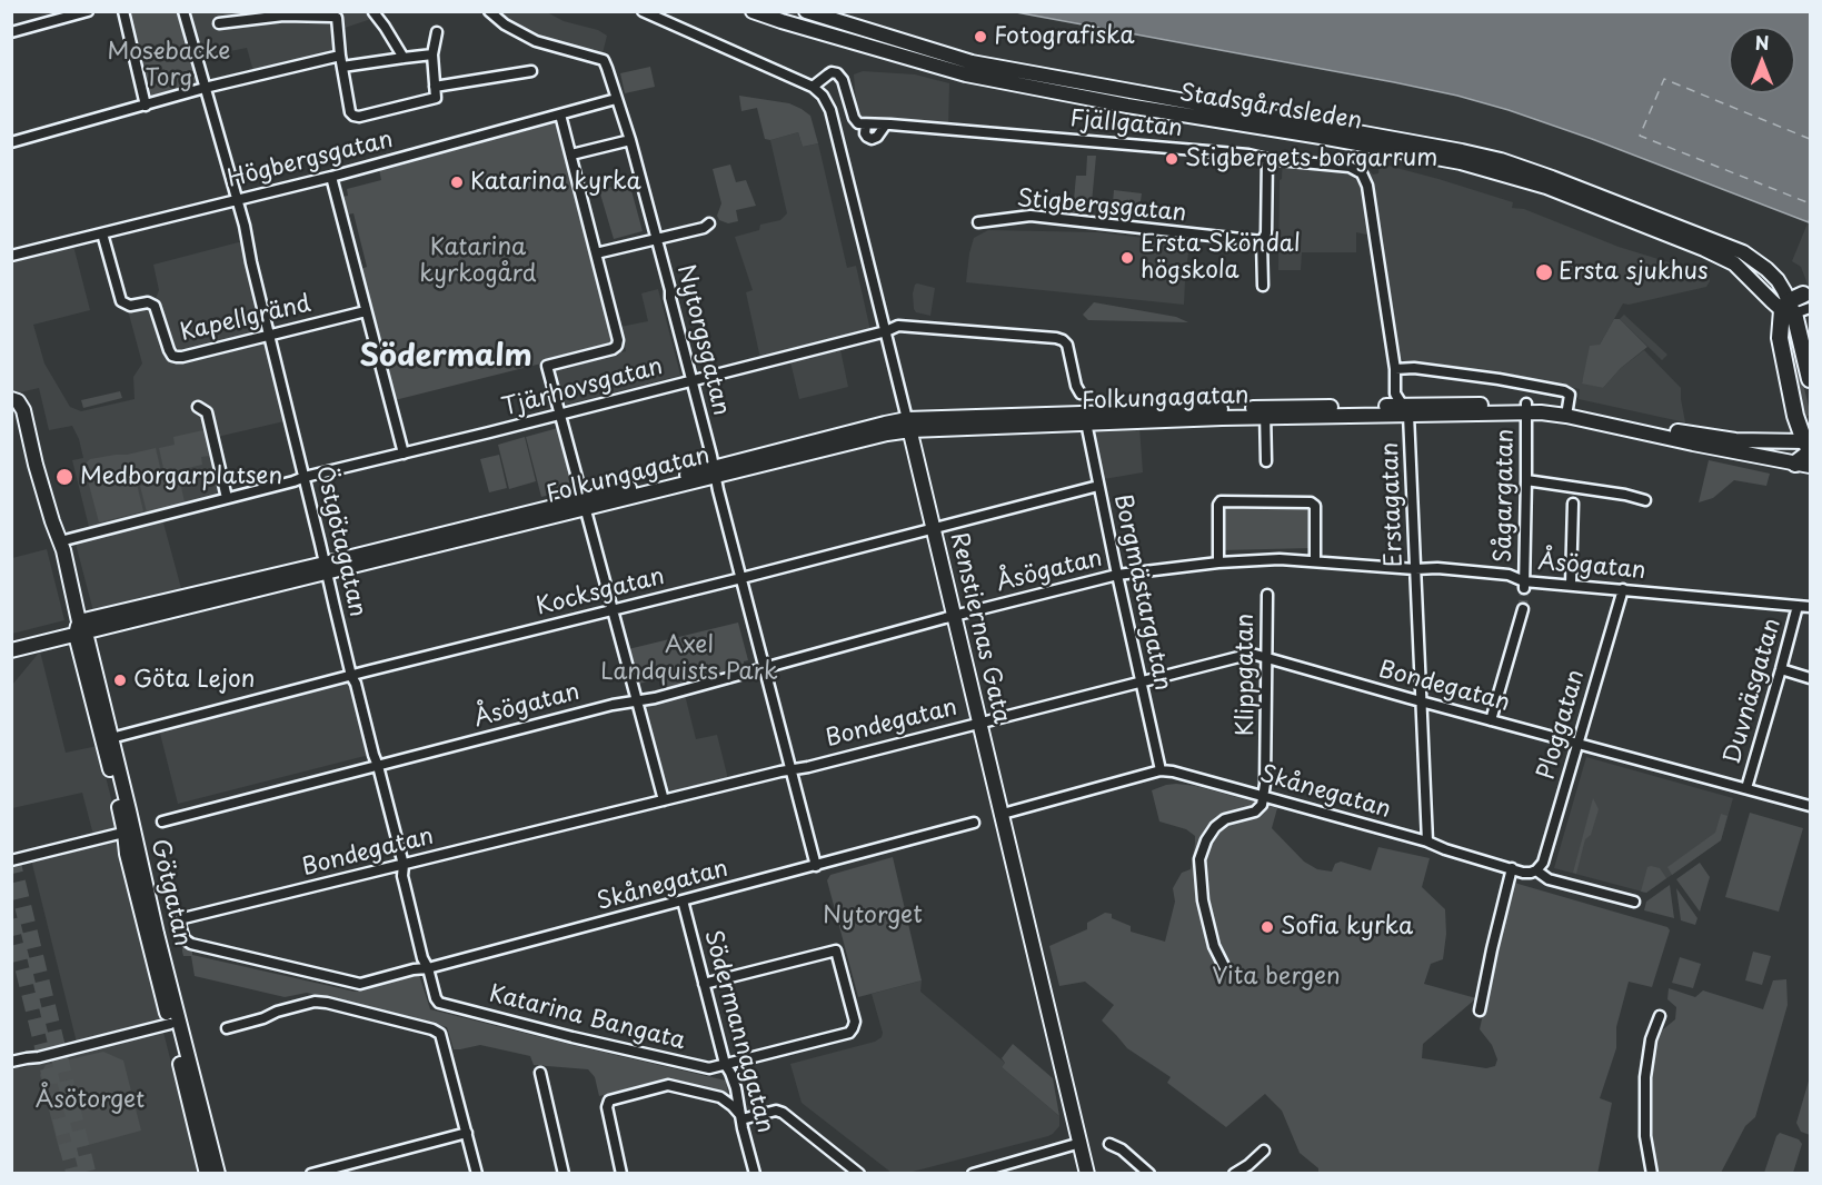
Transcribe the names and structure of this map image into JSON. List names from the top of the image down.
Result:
{
  "streets": {
    "street": [
      "Stadsgårdsleden",
      "Fjällgatan",
      "Högbergsgatan",
      "Stigbergsgatan",
      "Kapellgränd",
      "Nytorgsgatan",
      "Tjärhovsgatan",
      "Folkungagatan",
      "Sågargatan",
      "Erstagatan",
      "Östgötagatan",
      "Åsögatan",
      "Kocksgatan",
      "Borgmästargatan",
      "Renstiernas Gata",
      "Klippgatan",
      "Bondegatan",
      "Duvnäsgatan",
      "Ploggatan",
      "Skånegatan",
      "Götgatan",
      "Katarina Bangata",
      "Södermannagatan"
    ]
  },
  "crossings": [
    ["Fjällgatan", "Erstagatan"],
    ["Fjällgatan", "Renstiernas Gata"],
    ["Högbergsgatan", "Kapellgränd"],
    ["Högbergsgatan", "Nytorgsgatan"],
    ["Högbergsgatan", "Östgötagatan"],
    ["Kapellgränd", "Östgötagatan"],
    ["Nytorgsgatan", "Tjärhovsgatan"],
    ["Nytorgsgatan", "Folkungagatan"],
    ["Nytorgsgatan", "Åsögatan"],
    ["Nytorgsgatan", "Kocksgatan"],
    ["Nytorgsgatan", "Bondegatan"],
    ["Nytorgsgatan", "Skånegatan"],
    ["Tjärhovsgatan", "Östgötagatan"],
    ["Tjärhovsgatan", "Renstiernas Gata"],
    ["Tjärhovsgatan", "Götgatan"],
    ["Folkungagatan", "Sågargatan"],
    ["Folkungagatan", "Erstagatan"],
    ["Folkungagatan", "Östgötagatan"],
    ["Folkungagatan", "Borgmästargatan"],
    ["Folkungagatan", "Renstiernas Gata"],
    ["Folkungagatan", "Götgatan"],
    ["Sågargatan", "Åsögatan"],
    ["Erstagatan", "Åsögatan"],
    ["Erstagatan", "Bondegatan"],
    ["Erstagatan", "Skånegatan"],
    ["Östgötagatan", "Åsögatan"],
    ["Östgötagatan", "Kocksgatan"],
    ["Östgötagatan", "Bondegatan"],
    ["Östgötagatan", "Skånegatan"],
    ["Östgötagatan", "Katarina Bangata"],
    ["Åsögatan", "Borgmästargatan"],
    ["Åsögatan", "Renstiernas Gata"],
    ["Åsögatan", "Duvnäsgatan"],
    ["Åsögatan", "Ploggatan"],
    ["Kocksgatan", "Borgmästargatan"],
    ["Kocksgatan", "Renstiernas Gata"],
    ["Kocksgatan", "Götgatan"],
    ["Borgmästargatan", "Bondegatan"],
    ["Borgmästargatan", "Skånegatan"],
    ["Renstiernas Gata", "Bondegatan"],
    ["Renstiernas Gata", "Skånegatan"],
    ["Klippgatan", "Bondegatan"],
    ["Klippgatan", "Skånegatan"],
    ["Bondegatan", "Duvnäsgatan"],
    ["Bondegatan", "Ploggatan"],
    ["Bondegatan", "Skånegatan"],
    ["Ploggatan", "Skånegatan"],
    ["Skånegatan", "Södermannagatan"],
    ["Katarina Bangata", "Södermannagatan"]
  ],
  "districts": ["Södermalm"],
  "parks": [
    "Mosebacke Torg",
    "Katarina kyrkogård",
    "Axel Landquists Park",
    "Nytorget",
    "Vita bergen",
    "Åsötorget"
  ],
  "places": [
    "Fotografiska",
    "Stigbergets borgarrum",
    "Katarina kyrka",
    "Ersta Sköndal högskola",
    "Ersta sjukhus",
    "Medborgarplatsen",
    "Göta Lejon",
    "Sofia kyrka"
  ],
  "north": "top"
}
